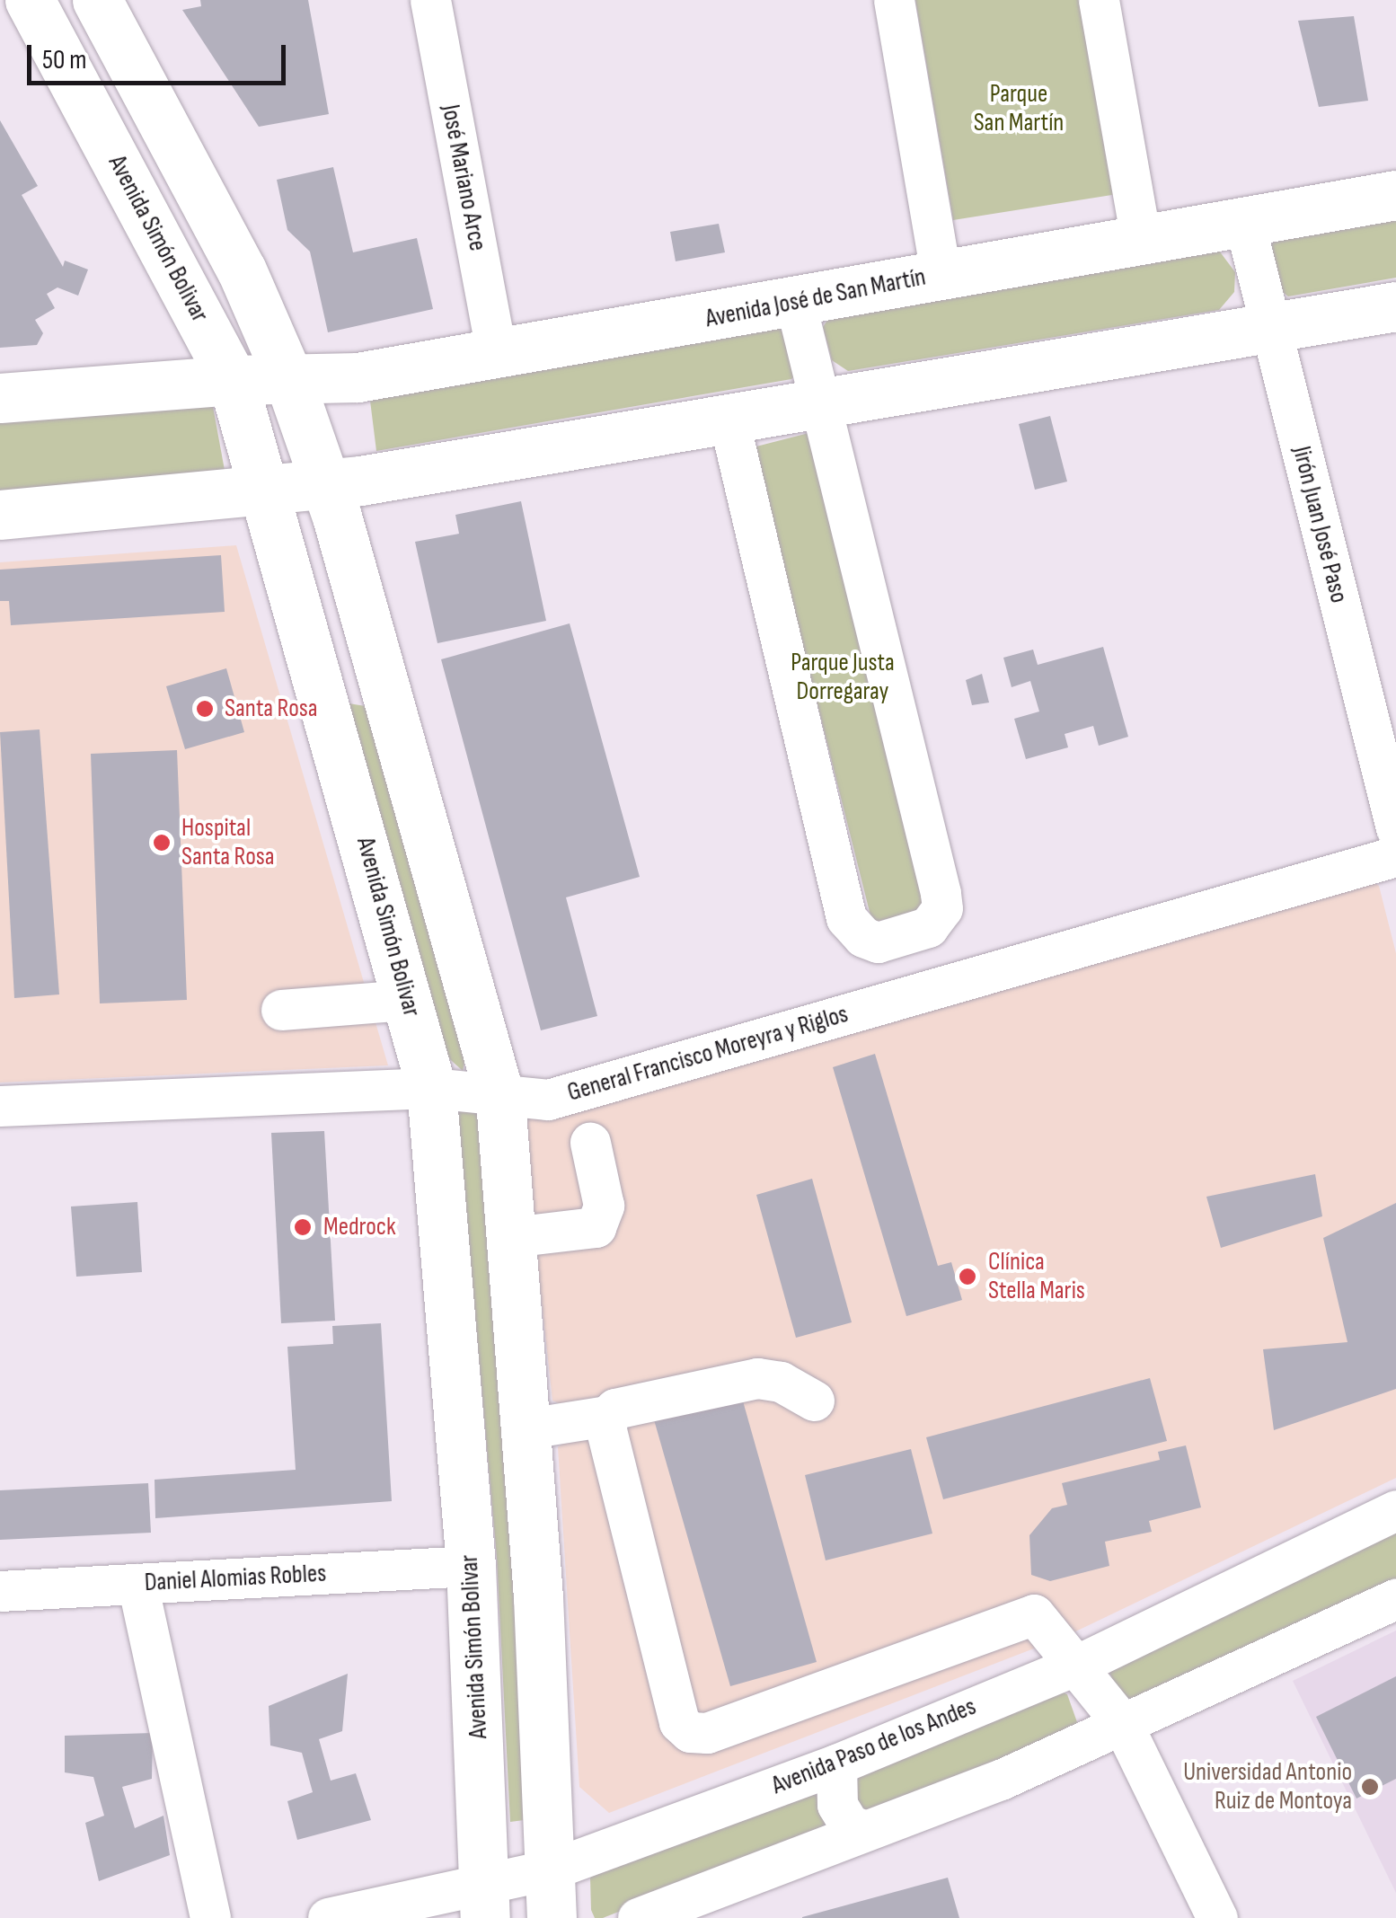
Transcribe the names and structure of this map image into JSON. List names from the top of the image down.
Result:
{
  "streets": {
    "main road": ["Avenida Simón Bolivar", "Avenida José de San Martín"],
    "street": [
      "José Mariano Arce",
      "Jirón Juan José Paso",
      "General Francisco Moreyra y Riglos",
      "Daniel Alomias Robles",
      "Avenida Paso de los Andes"
    ]
  },
  "crossings": [
    ["José Mariano Arce", "Avenida José de San Martín"],
    ["Avenida Simón Bolivar", "Avenida José de San Martín"],
    ["Avenida Simón Bolivar", "General Francisco Moreyra y Riglos"],
    ["Avenida Simón Bolivar", "Daniel Alomias Robles"],
    ["Avenida Simón Bolivar", "Avenida Paso de los Andes"],
    ["Avenida José de San Martín", "Jirón Juan José Paso"]
  ],
  "parks": ["Parque San Martín", "Parque Justa Dorregaray"],
  "places": [
    "Santa Rosa",
    "Hospital Santa Rosa",
    "Medrock",
    "Clínica Stella Maris",
    "Universidad Antonio Ruiz de Montoya"
  ],
  "scale_bar": "50 m"
}
